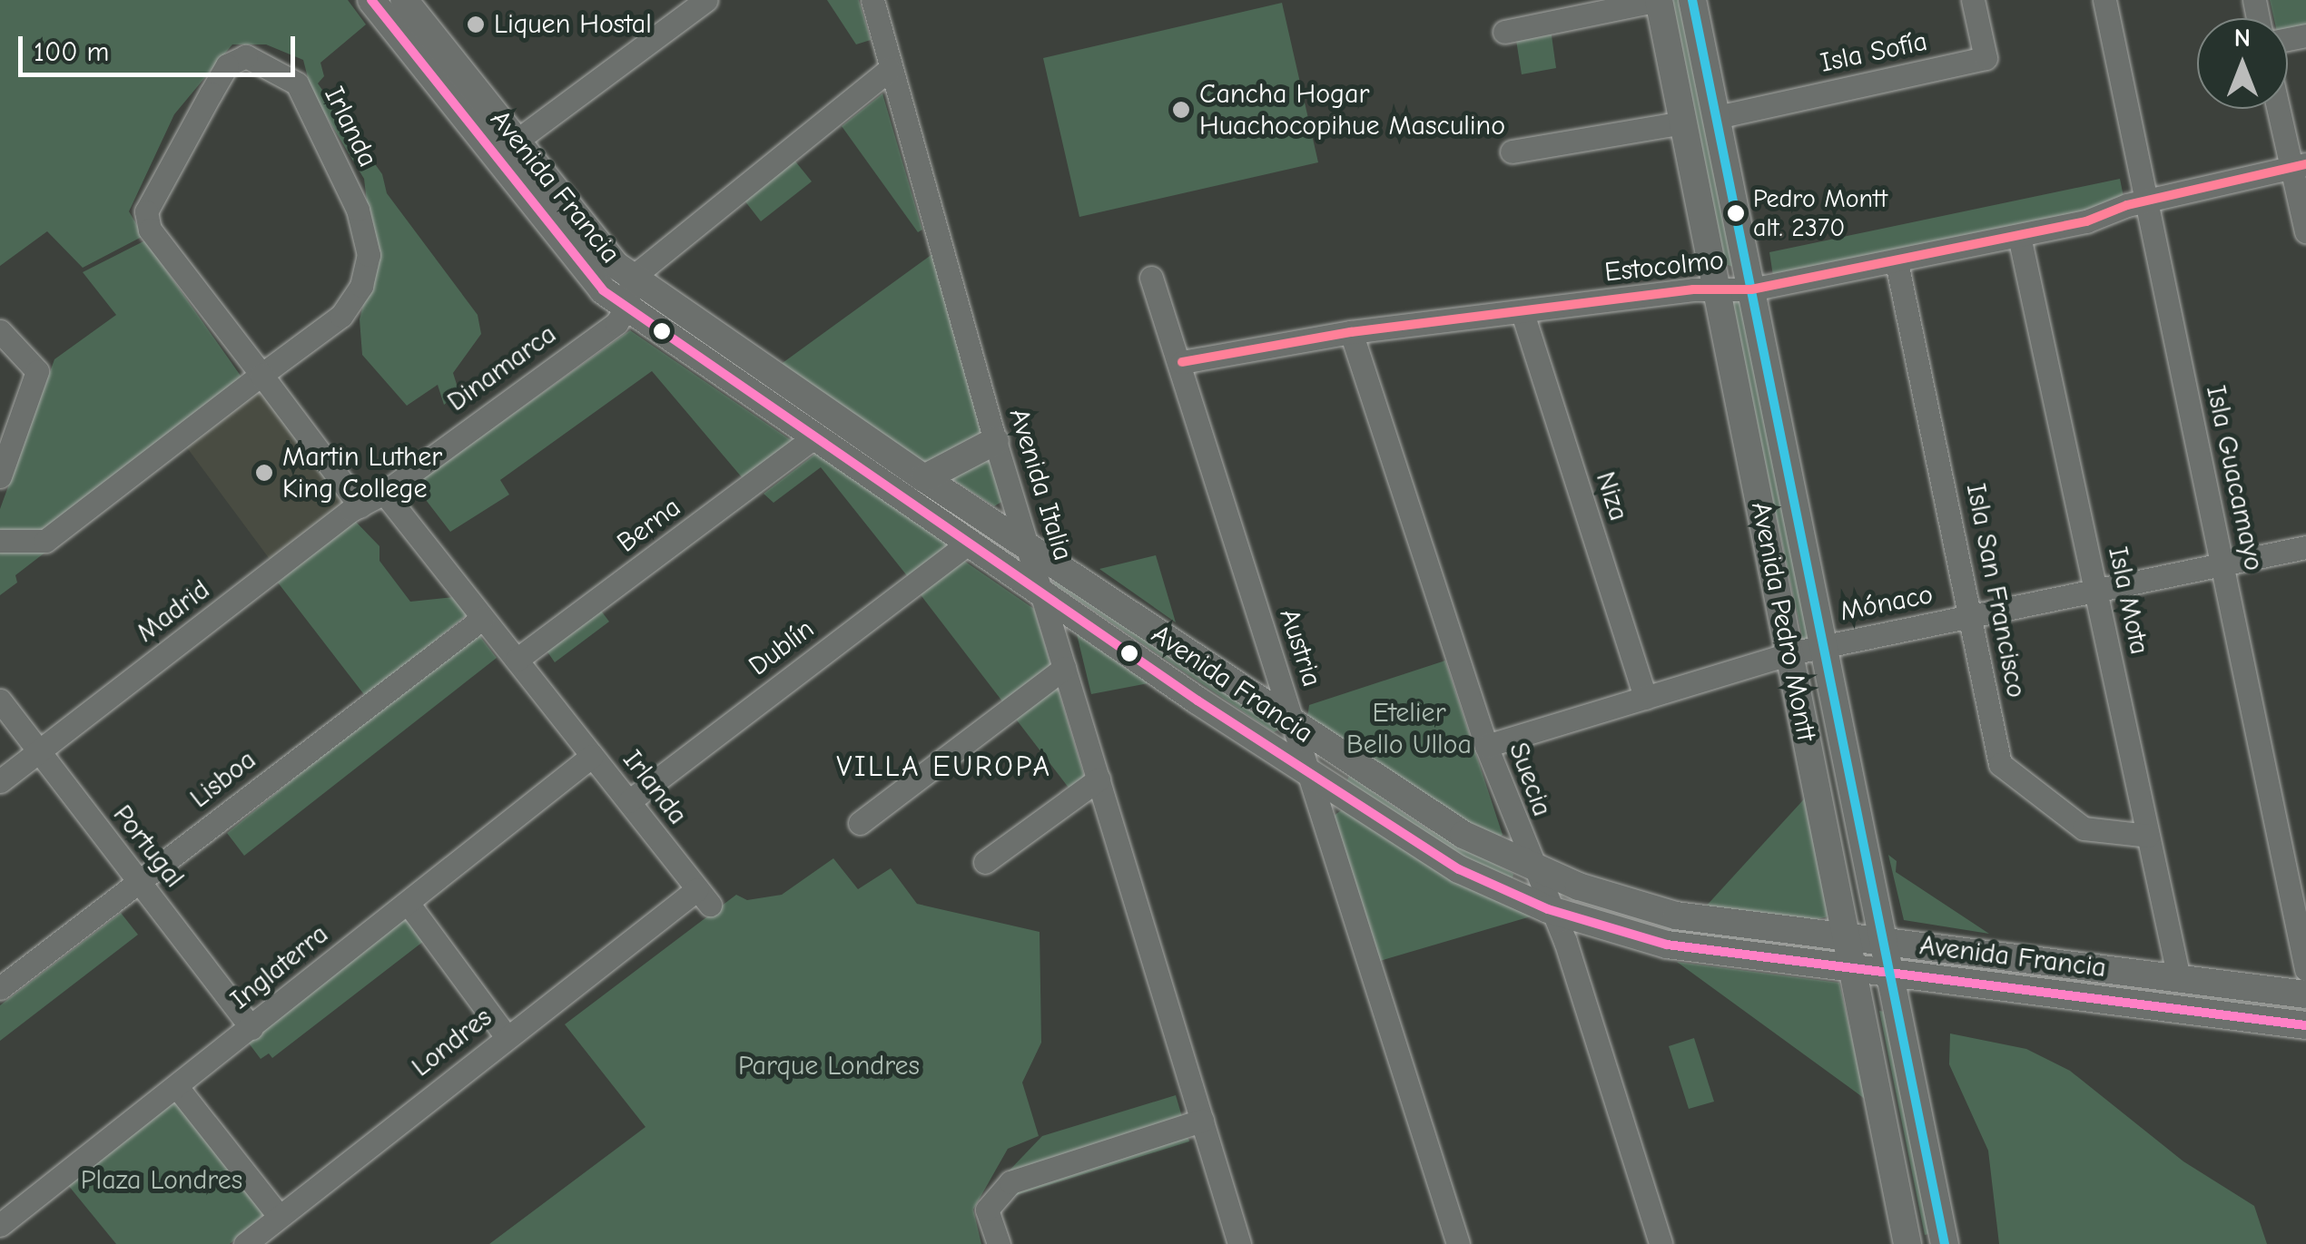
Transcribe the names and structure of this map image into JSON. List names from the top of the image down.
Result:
{
  "streets": {
    "main road": ["Avenida Francia", "Avenida Pedro Montt"],
    "street": [
      "Isla Sofía",
      "Irlanda",
      "Estocolmo",
      "Dinamarca",
      "Isla Guacamayo",
      "Avenida Italia",
      "Niza",
      "Berna",
      "Isla San Francisco",
      "Isla Mota",
      "Mónaco",
      "Madrid",
      "Dublín",
      "Austria",
      "Lisboa",
      "Suecia",
      "Portugal",
      "Inglaterra",
      "Londres"
    ]
  },
  "crossings": [
    ["Isla Sofía", "Avenida Pedro Montt"],
    ["Irlanda", "Dinamarca"],
    ["Irlanda", "Berna"],
    ["Irlanda", "Madrid"],
    ["Irlanda", "Dublín"],
    ["Irlanda", "Lisboa"],
    ["Irlanda", "Inglaterra"],
    ["Irlanda", "Londres"],
    ["Avenida Francia", "Dinamarca"],
    ["Avenida Francia", "Avenida Italia"],
    ["Avenida Francia", "Berna"],
    ["Avenida Francia", "Isla Mota"],
    ["Avenida Francia", "Avenida Pedro Montt"],
    ["Avenida Francia", "Dublín"],
    ["Avenida Francia", "Austria"],
    ["Avenida Francia", "Suecia"],
    ["Estocolmo", "Isla Guacamayo"],
    ["Estocolmo", "Niza"],
    ["Estocolmo", "Isla San Francisco"],
    ["Estocolmo", "Isla Mota"],
    ["Estocolmo", "Avenida Pedro Montt"],
    ["Estocolmo", "Austria"],
    ["Estocolmo", "Suecia"],
    ["Dinamarca", "Madrid"],
    ["Isla Guacamayo", "Mónaco"],
    ["Niza", "Mónaco"],
    ["Isla San Francisco", "Isla Mota"],
    ["Isla San Francisco", "Mónaco"],
    ["Isla Mota", "Mónaco"],
    ["Mónaco", "Avenida Pedro Montt"],
    ["Mónaco", "Suecia"],
    ["Madrid", "Portugal"],
    ["Lisboa", "Portugal"],
    ["Portugal", "Inglaterra"]
  ],
  "districts": ["VILLA EUROPA"],
  "parks": ["Etelier Bello Ulloa", "Parque Londres", "Plaza Londres"],
  "places": [
    "Liquen Hostal",
    "Cancha Hogar Huachocopihue Masculino",
    "Pedro Montt alt. 2370",
    "Martin Luther King College"
  ],
  "scale_bar": "100 m",
  "north": "top"
}
